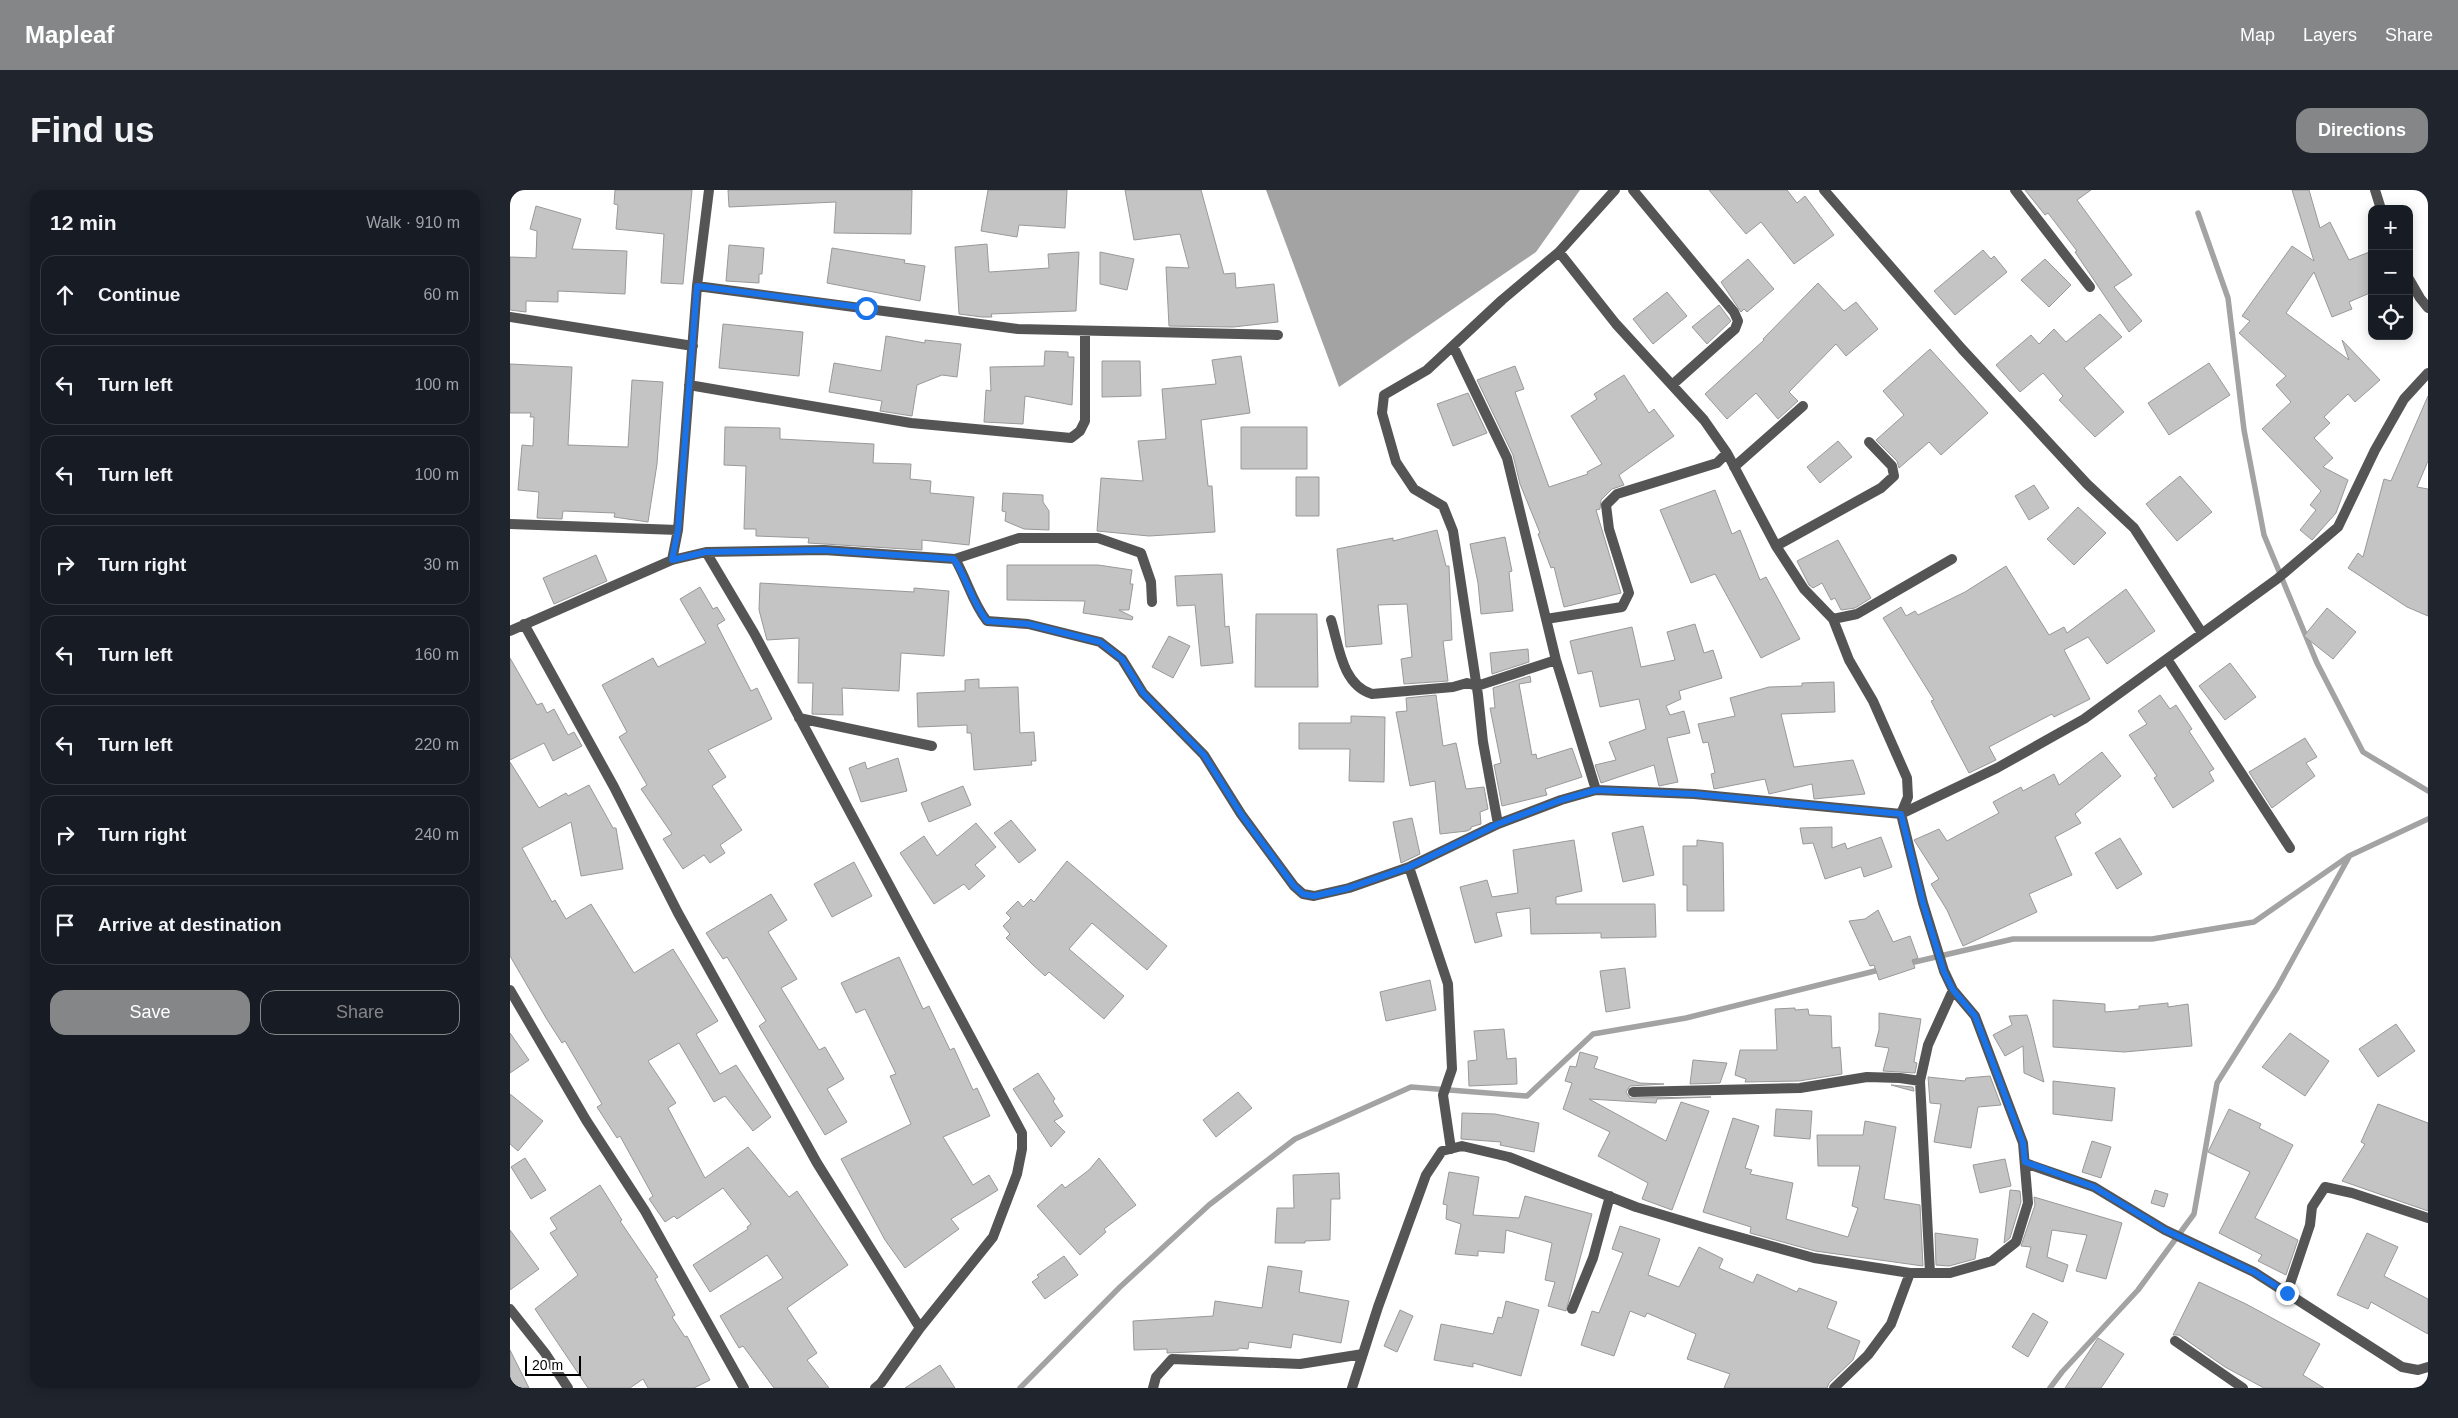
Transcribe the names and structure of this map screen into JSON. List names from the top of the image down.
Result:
{
  "scale_bar": "20 m",
  "page": {
    "header": "Mapleaf",
    "nav": ["Map", "Layers", "Share"],
    "buttons": [
      "Directions",
      ["Save", "Share"]
    ],
    "title": "Find us",
    "heading": ["12 min", "Walk · 910 m"],
    "map_buttons": ["+", "−"],
    "list": [
      ["Continue", "60 m"],
      ["Turn left", "100 m"],
      ["Turn left", "100 m"],
      ["Turn right", "30 m"],
      ["Turn left", "160 m"],
      ["Turn left", "220 m"],
      ["Turn right", "240 m"],
      "Arrive at destination"
    ],
    "scale": "20 m"
  }
}
